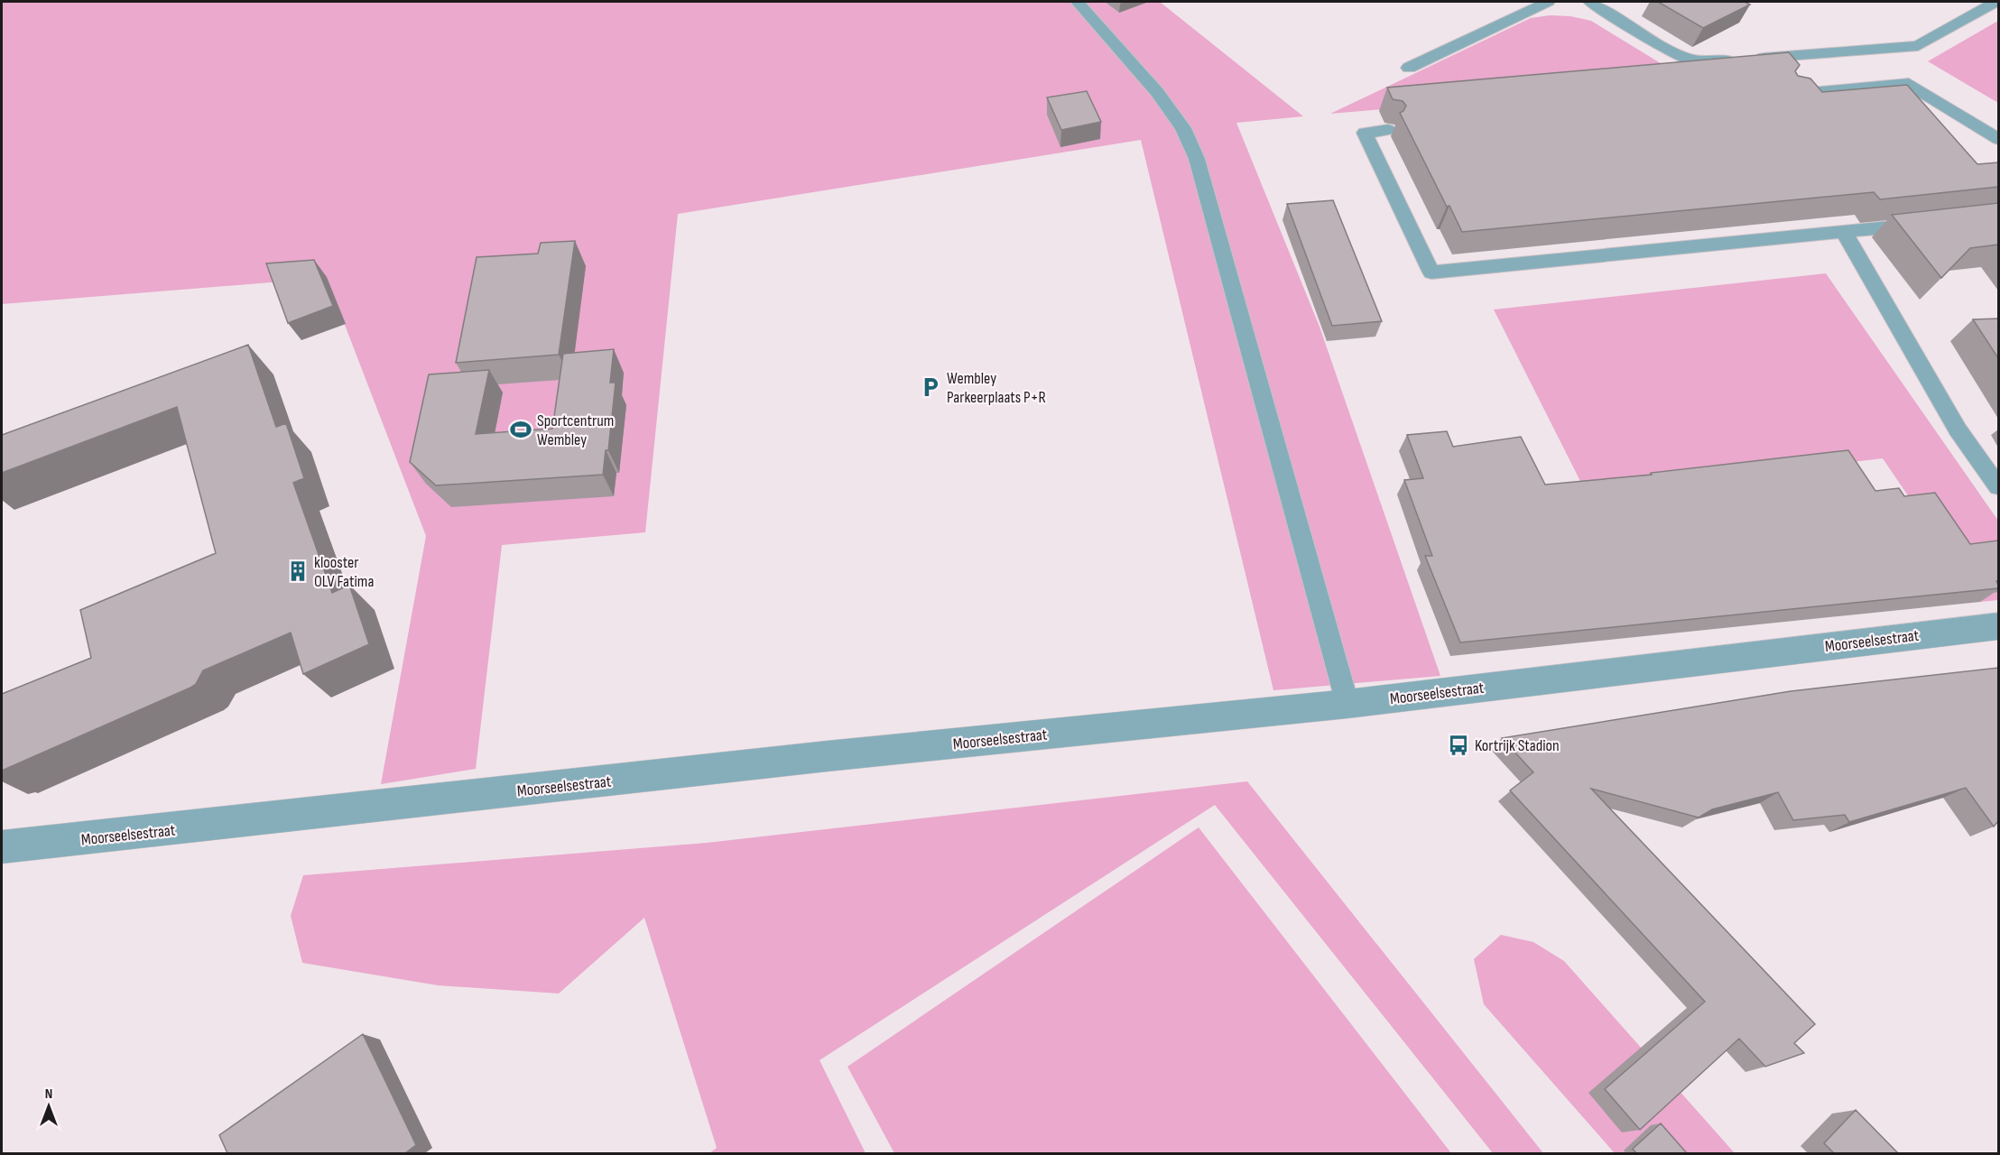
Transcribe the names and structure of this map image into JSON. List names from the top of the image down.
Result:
{
  "streets": {
    "street": ["Moorseelsestraat"]
  },
  "places": {
    "parking": ["Wembley Parkeerplaats P+R"],
    "sports": ["Sportcentrum Wembley"],
    "building": ["klooster OLV Fatima"],
    "bus stop": ["Kortrijk Stadion"]
  },
  "north": "top"
}
